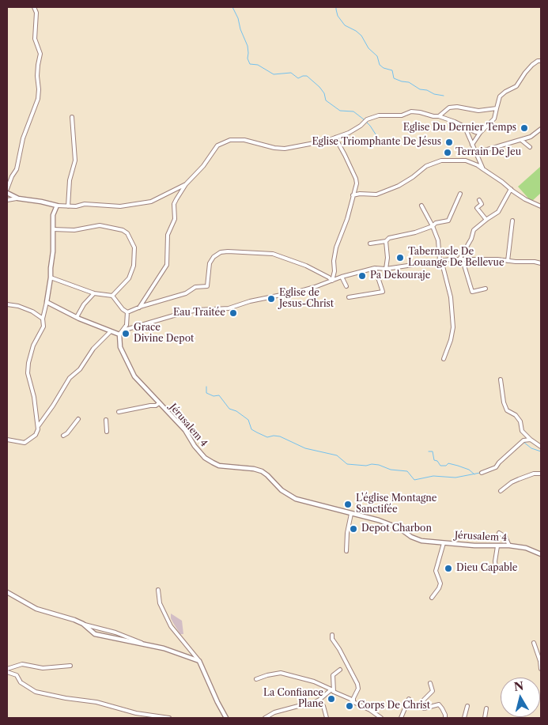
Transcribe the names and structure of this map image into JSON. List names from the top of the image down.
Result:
{
  "streets": {
    "street": ["Jérusalem 4"]
  },
  "places": [
    "Eglise Du Dernier Temps",
    "Eglise Triomphante De Jésus",
    "Terrain De Jeu",
    "Tabernacle De Louange De Bellevue",
    "Pa Dekouraje",
    "Eglise de Jesus-Christ",
    "Eau Traitée",
    "Grace Divine Depot",
    "L'église Montagne Sanctifée",
    "Depot Charbon",
    "Dieu Capable",
    "La Confiance Plane",
    "Corps De Christ"
  ],
  "north": "top"
}
